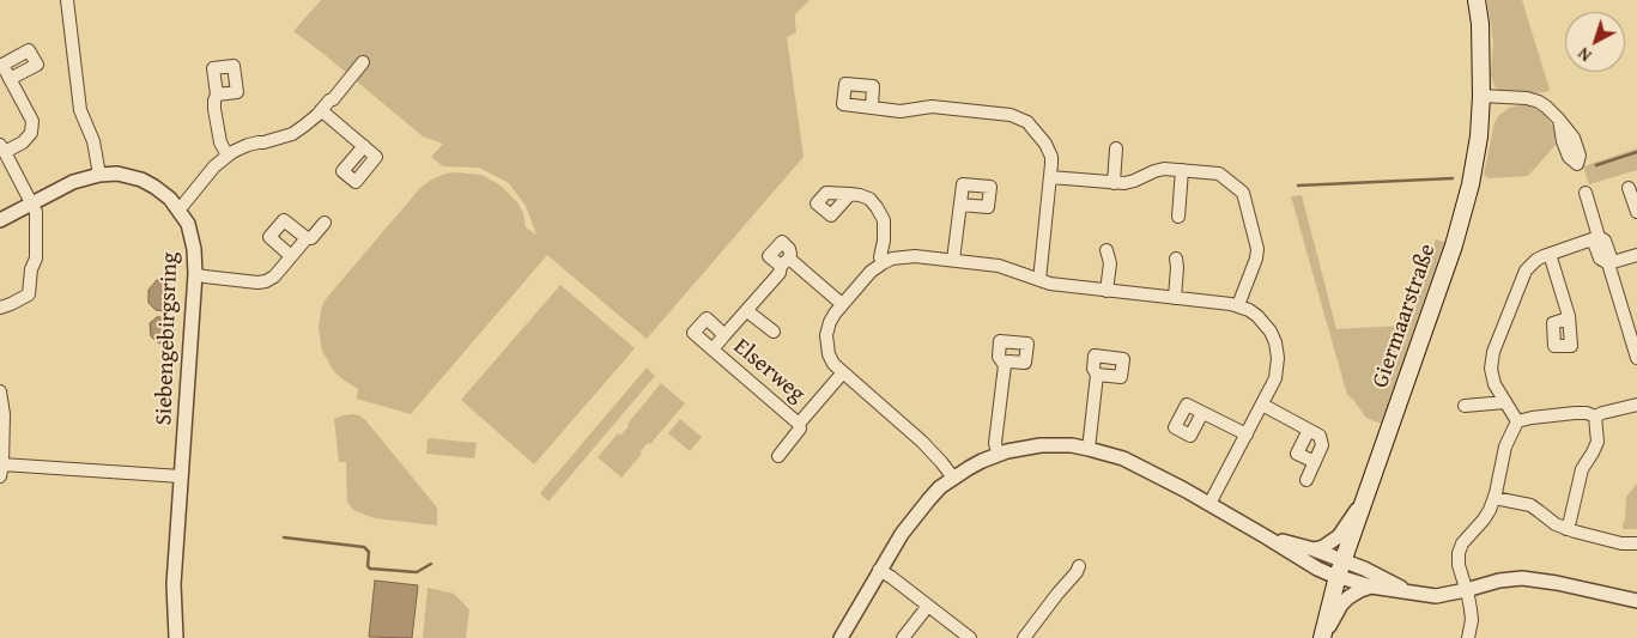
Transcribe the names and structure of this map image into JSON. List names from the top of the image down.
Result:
{
  "streets": {
    "main road": ["Giermaarstraße"],
    "street": ["Siebengebirgsring", "Elserweg"]
  },
  "north": "bottom left"
}
